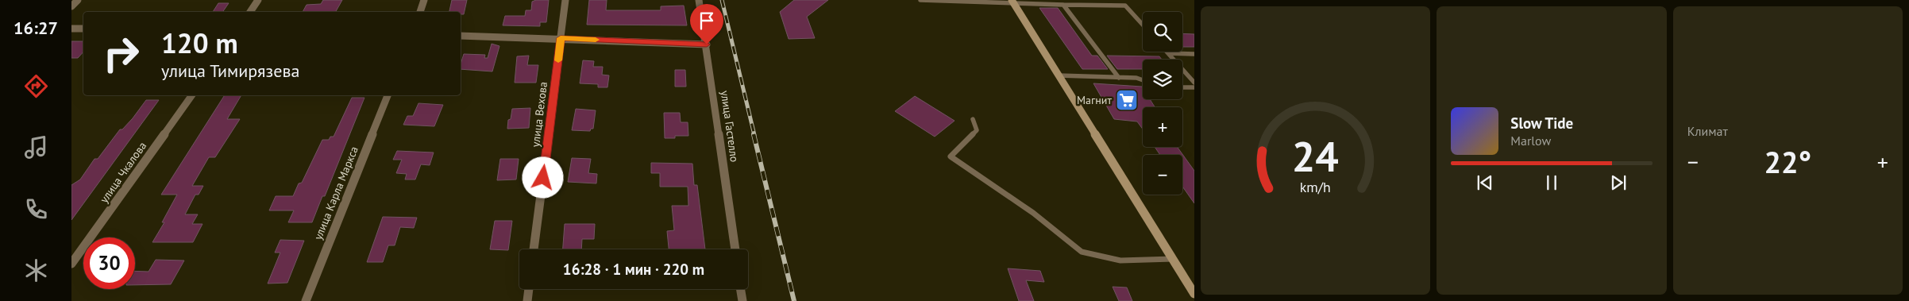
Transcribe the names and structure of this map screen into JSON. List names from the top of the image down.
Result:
{
  "streets": {
    "street": [
      "улица Вехова",
      "улица Гастелло",
      "улица Чкалова",
      "улица Карла Маркса"
    ]
  },
  "places": {
    "supermarket": ["Магнит"]
  },
  "page": {
    "tabs": "16:27",
    "tile": "Климат",
    "map_buttons": ["+", "−"],
    "turn": ["120 m", "улица Тимирязева"],
    "song": ["Slow Tide", "Marlow"],
    "heat": ["−", "22°", "+"],
    "limit": "30",
    "trip": "16:28 · 1 мин · 220 m",
    "gauge": ["24", "km/h"]
  }
}
